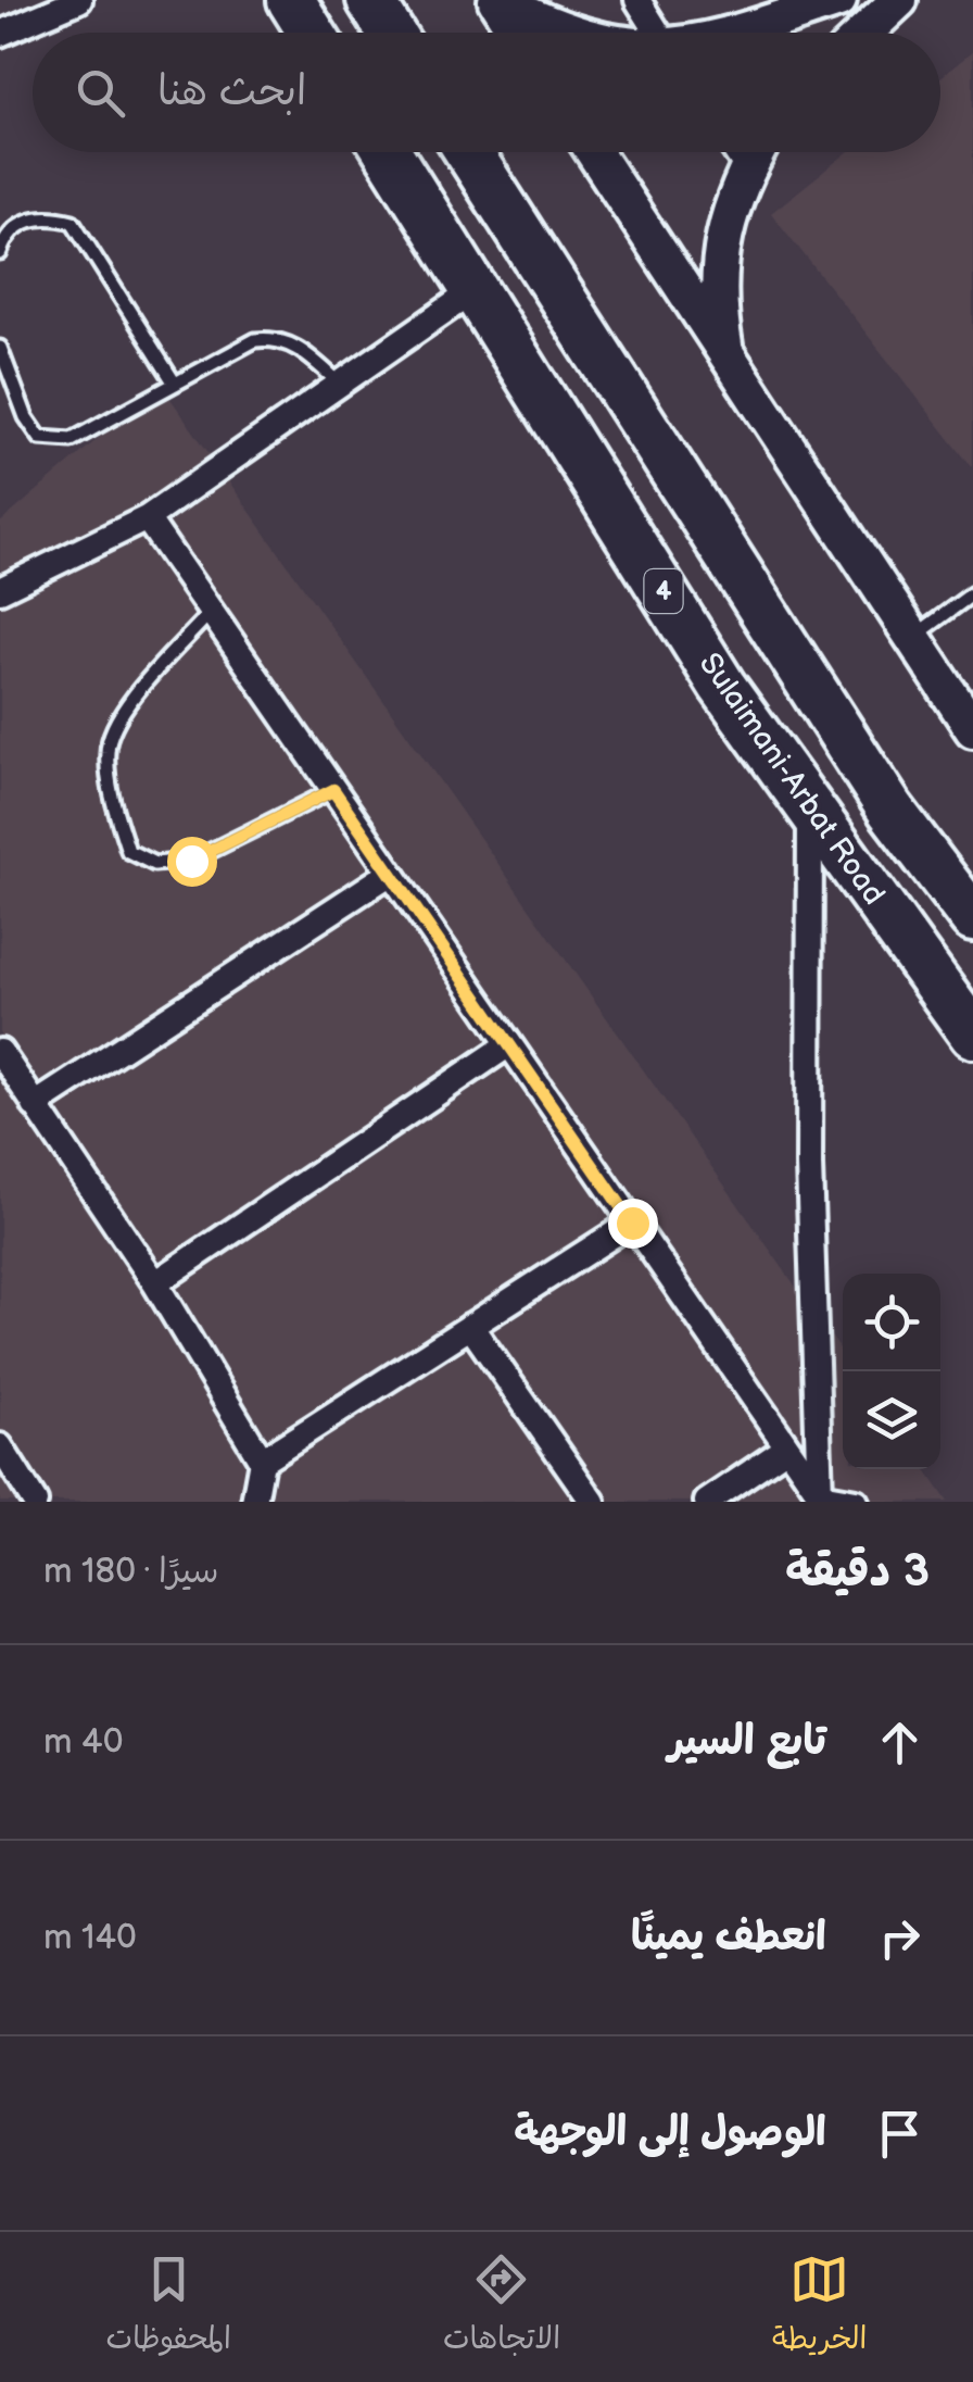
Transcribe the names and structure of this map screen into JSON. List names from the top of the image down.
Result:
{
  "streets": {
    "highway": ["4", "Sulaimani-Arbat Road"]
  },
  "page": {
    "search": "ابحث هنا",
    "heading": ["3 دقيقة", "سيرًا · 180 m"],
    "list": [
      ["تابع السير", "40 m"],
      ["انعطف يمينًا", "140 m"],
      "الوصول إلى الوجهة"
    ],
    "nav": ["الخريطة", "الاتجاهات", "المحفوظات"]
  }
}
